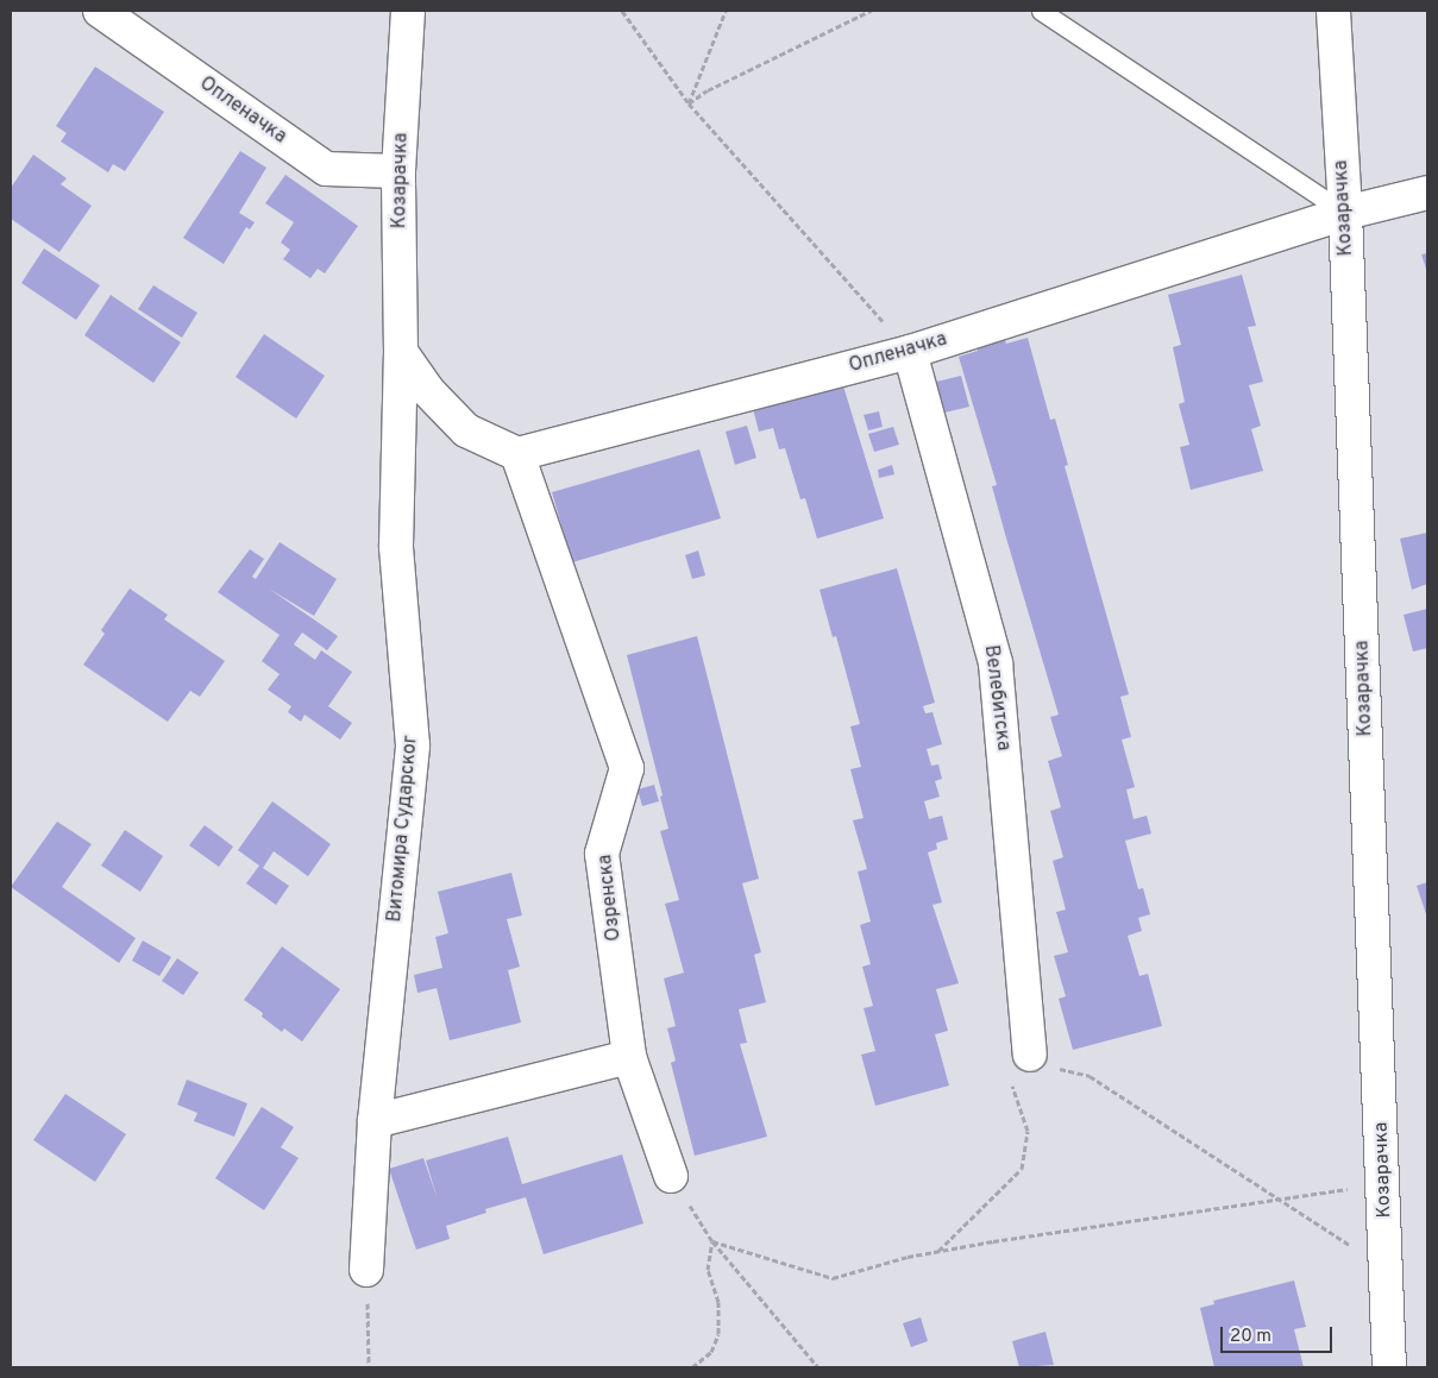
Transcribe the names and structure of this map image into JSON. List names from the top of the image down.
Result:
{
  "streets": {
    "street": [
      "Опленачка",
      "Козарачка",
      "Велебитска",
      "Витомира Сударског",
      "Озренска"
    ]
  },
  "crossings": [
    ["Опленачка", "Козарачка"],
    ["Опленачка", "Велебитска"],
    ["Опленачка", "Озренска"],
    ["Козарачка", "Витомира Сударског"]
  ],
  "scale_bar": "20 m"
}
